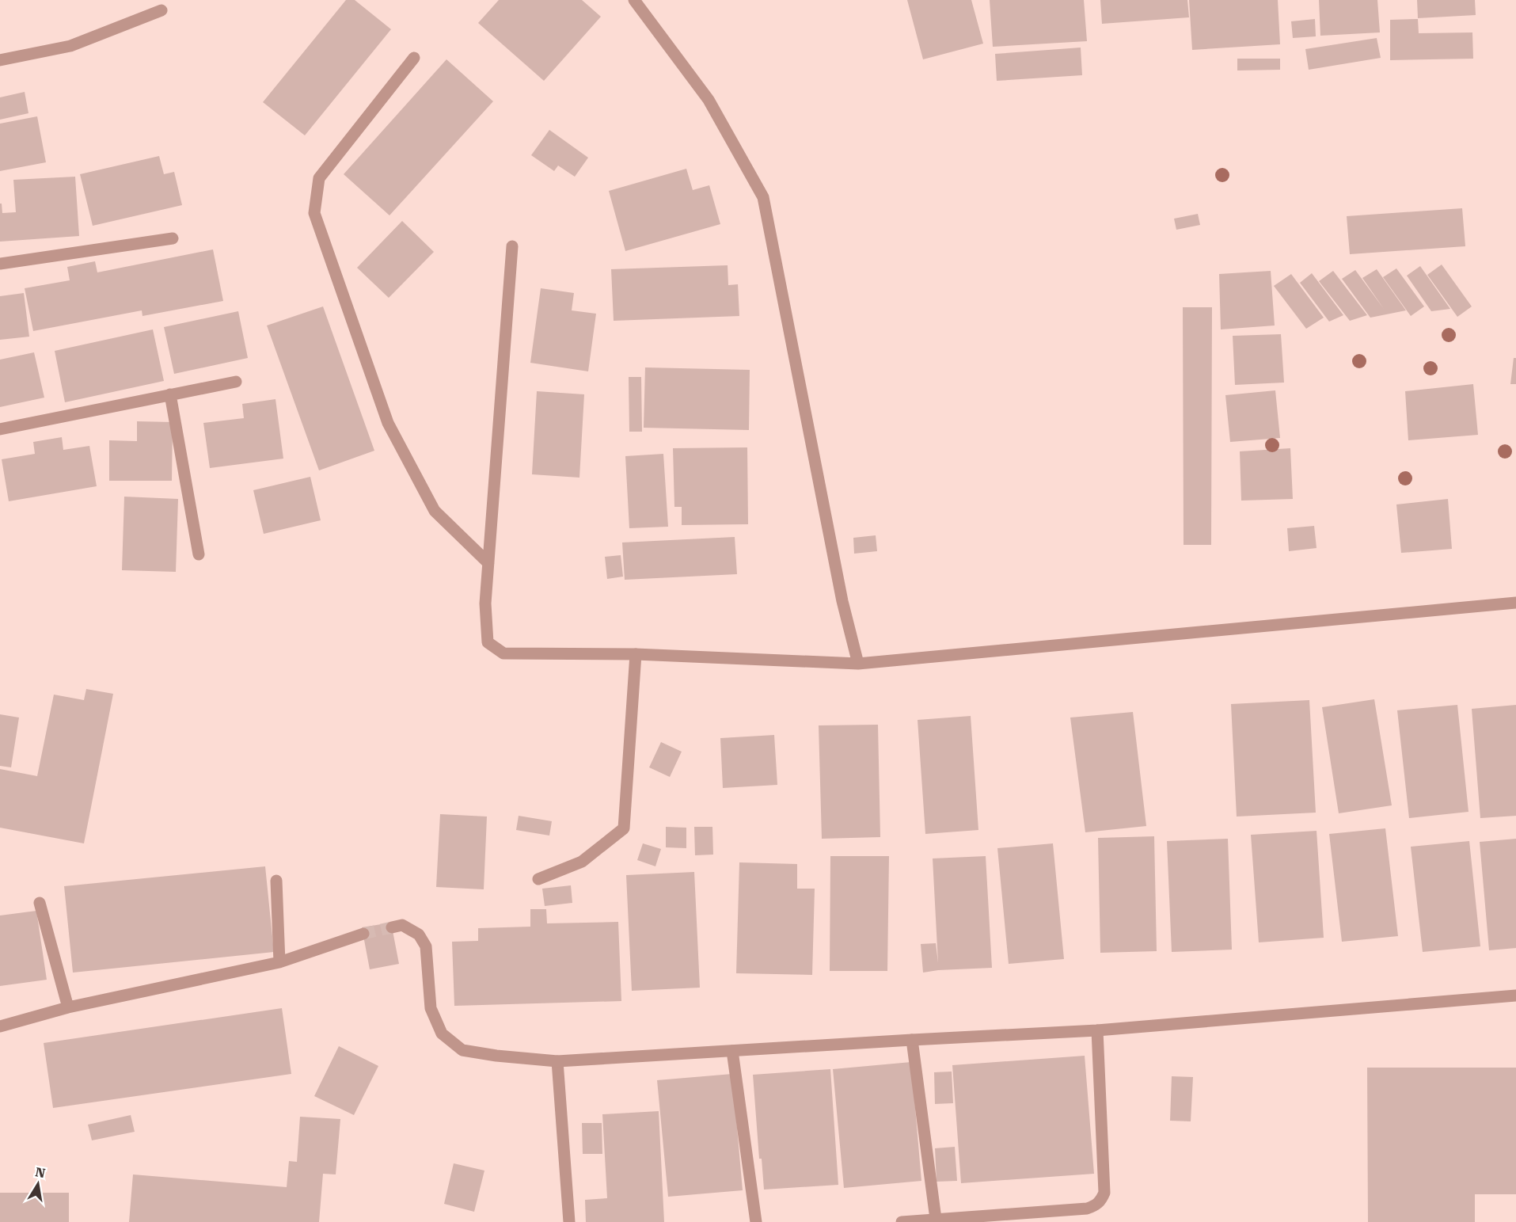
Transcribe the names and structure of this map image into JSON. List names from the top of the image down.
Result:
{
  "north": "top"
}
